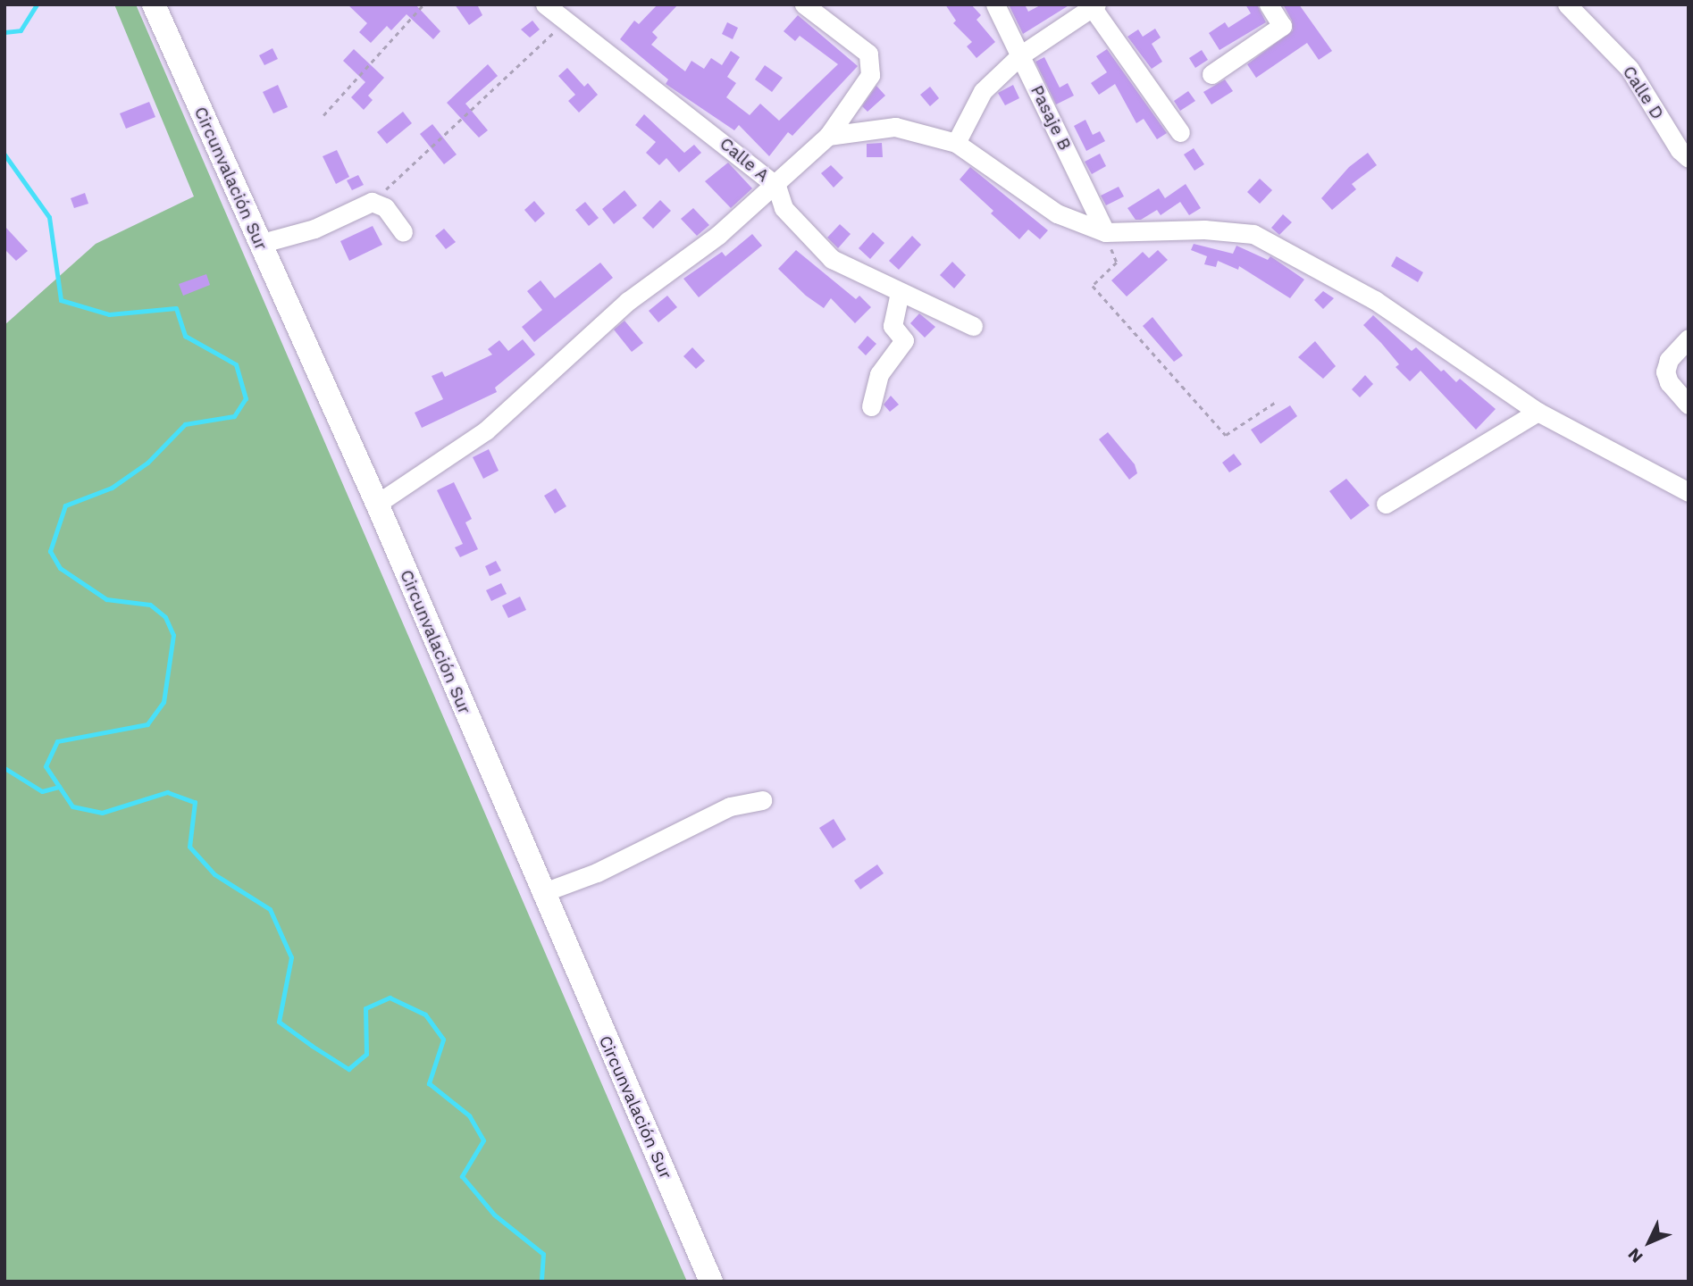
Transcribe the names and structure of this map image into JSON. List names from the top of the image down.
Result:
{
  "streets": {
    "main road": ["Circunvalación Sur"],
    "street": ["Calle D", "Pasaje B", "Calle A"]
  },
  "north": "bottom left"
}
